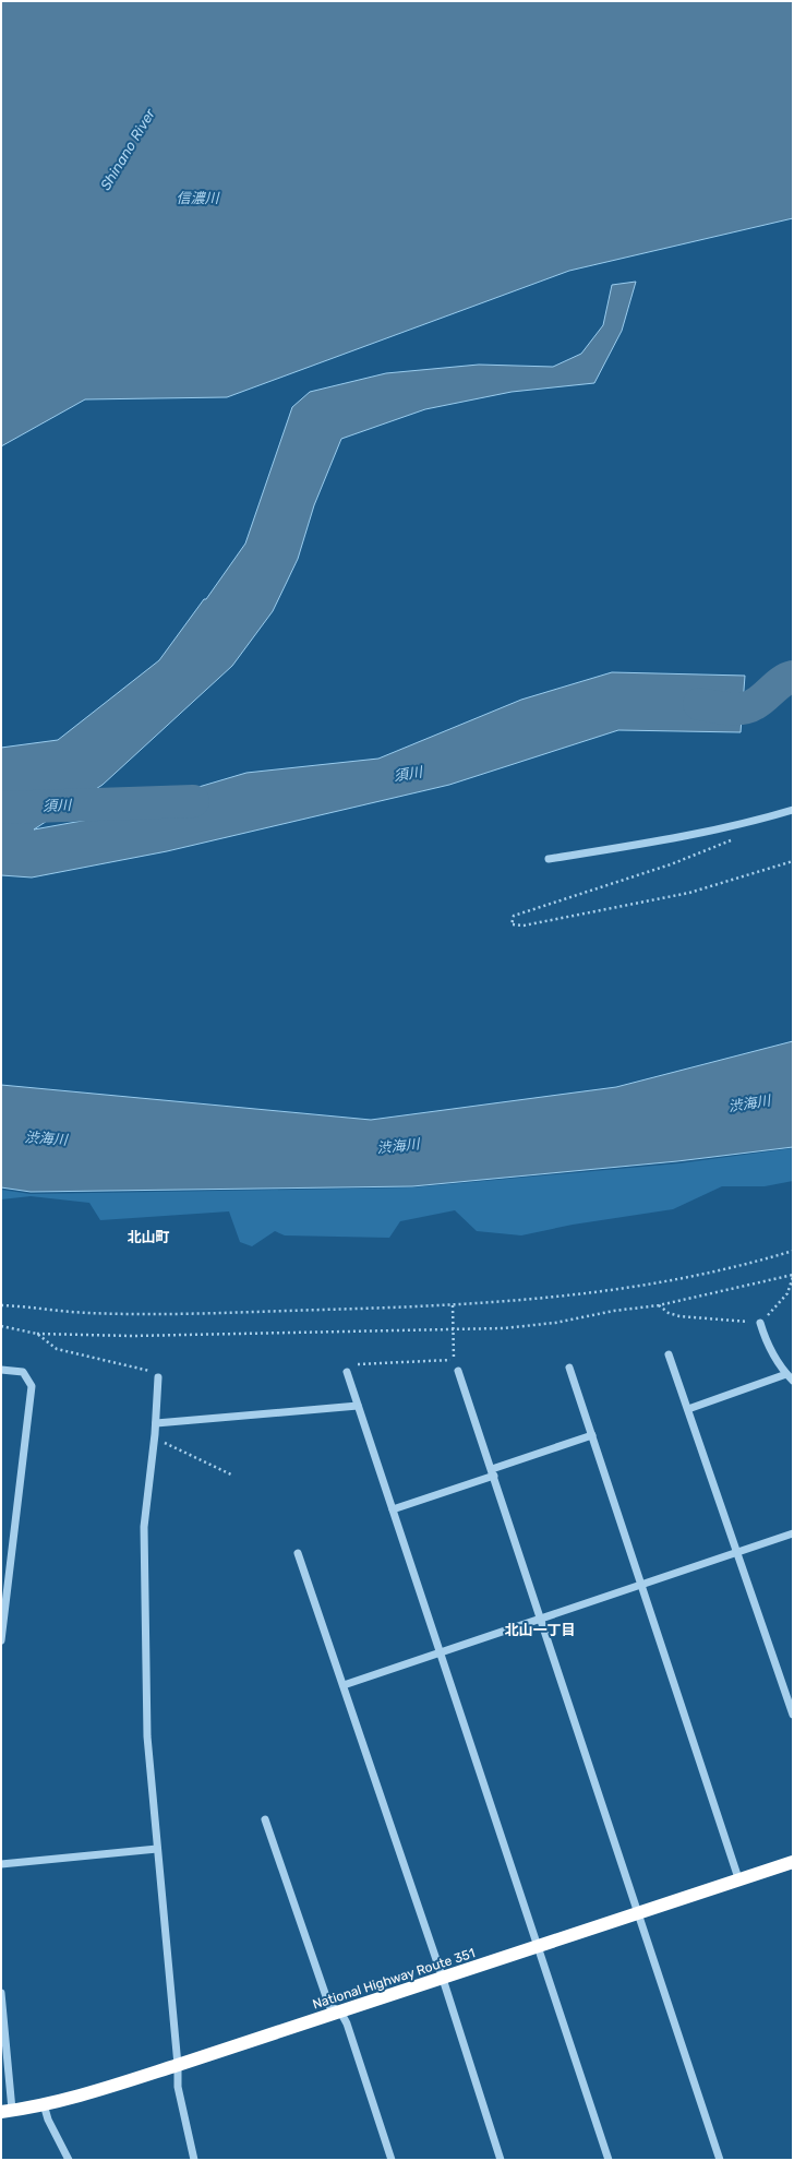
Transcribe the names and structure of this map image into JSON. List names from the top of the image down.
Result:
{
  "streets": {
    "highway": ["National Highway Route 351"]
  },
  "districts": ["北山町", "北山一丁目"],
  "water": [
    "Shinano River",
    "信濃川",
    "須川",
    "渋海川"
  ]
}
